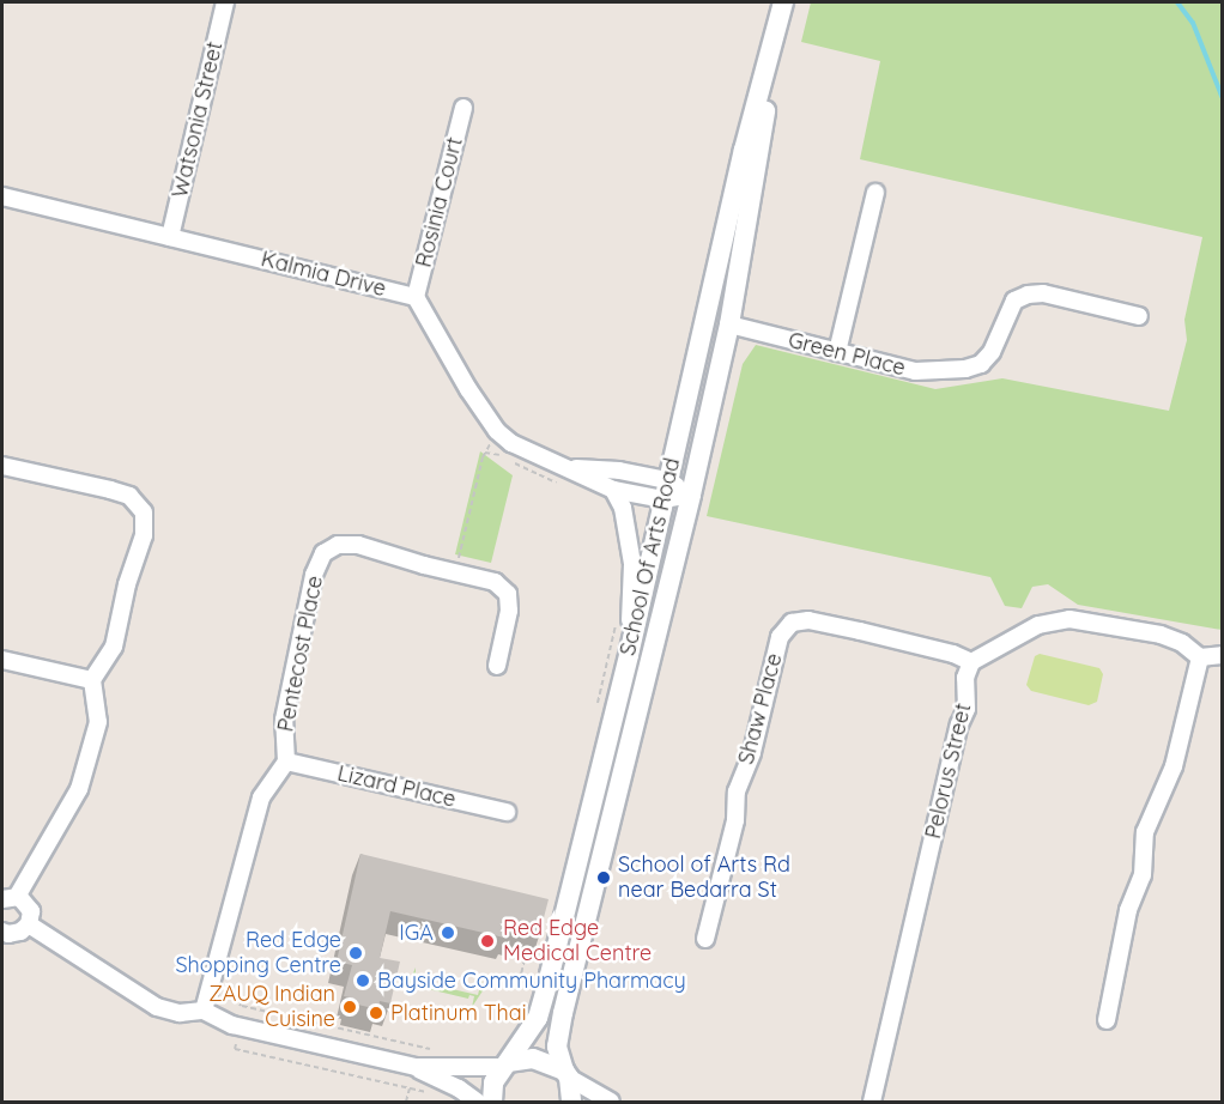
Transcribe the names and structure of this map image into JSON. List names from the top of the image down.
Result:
{
  "streets": {
    "street": [
      "Watsonia Street",
      "Rosinia Court",
      "Kalmia Drive",
      "Green Place",
      "School Of Arts Road",
      "Pentecost Place",
      "Shaw Place",
      "Pelorus Street",
      "Lizard Place"
    ]
  },
  "crossings": [
    ["Watsonia Street", "Kalmia Drive"],
    ["Rosinia Court", "Kalmia Drive"],
    ["Kalmia Drive", "School Of Arts Road"],
    ["Green Place", "School Of Arts Road"],
    ["Pentecost Place", "Lizard Place"],
    ["Shaw Place", "Pelorus Street"]
  ],
  "places": [
    "School of Arts Rd near Bedarra St",
    "IGA",
    "Red Edge Medical Centre",
    "Red Edge Shopping Centre",
    "Bayside Community Pharmacy",
    "ZAUQ Indian Cuisine",
    "Platinum Thai"
  ]
}
